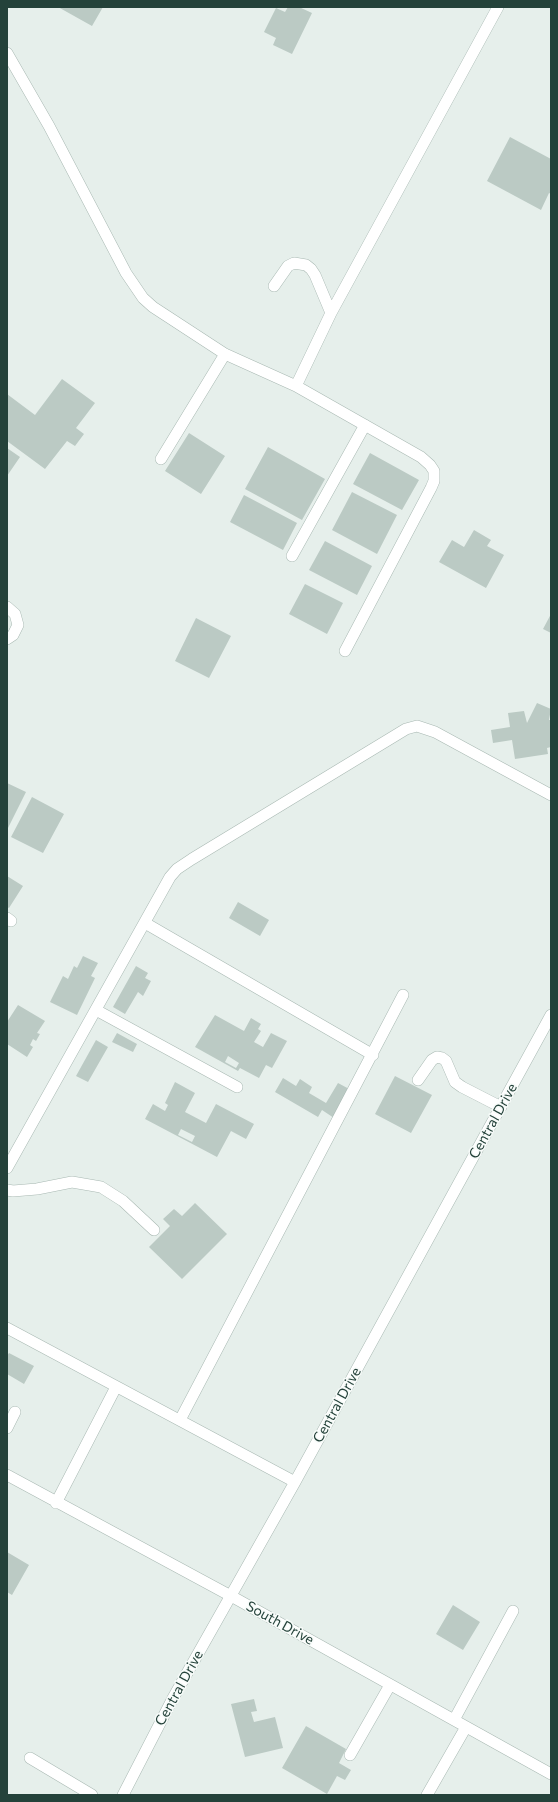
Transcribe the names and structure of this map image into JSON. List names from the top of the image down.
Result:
{
  "streets": {
    "street": ["Central Drive", "South Drive"]
  },
  "crossings": [
    ["Central Drive", "South Drive"]
  ]
}
